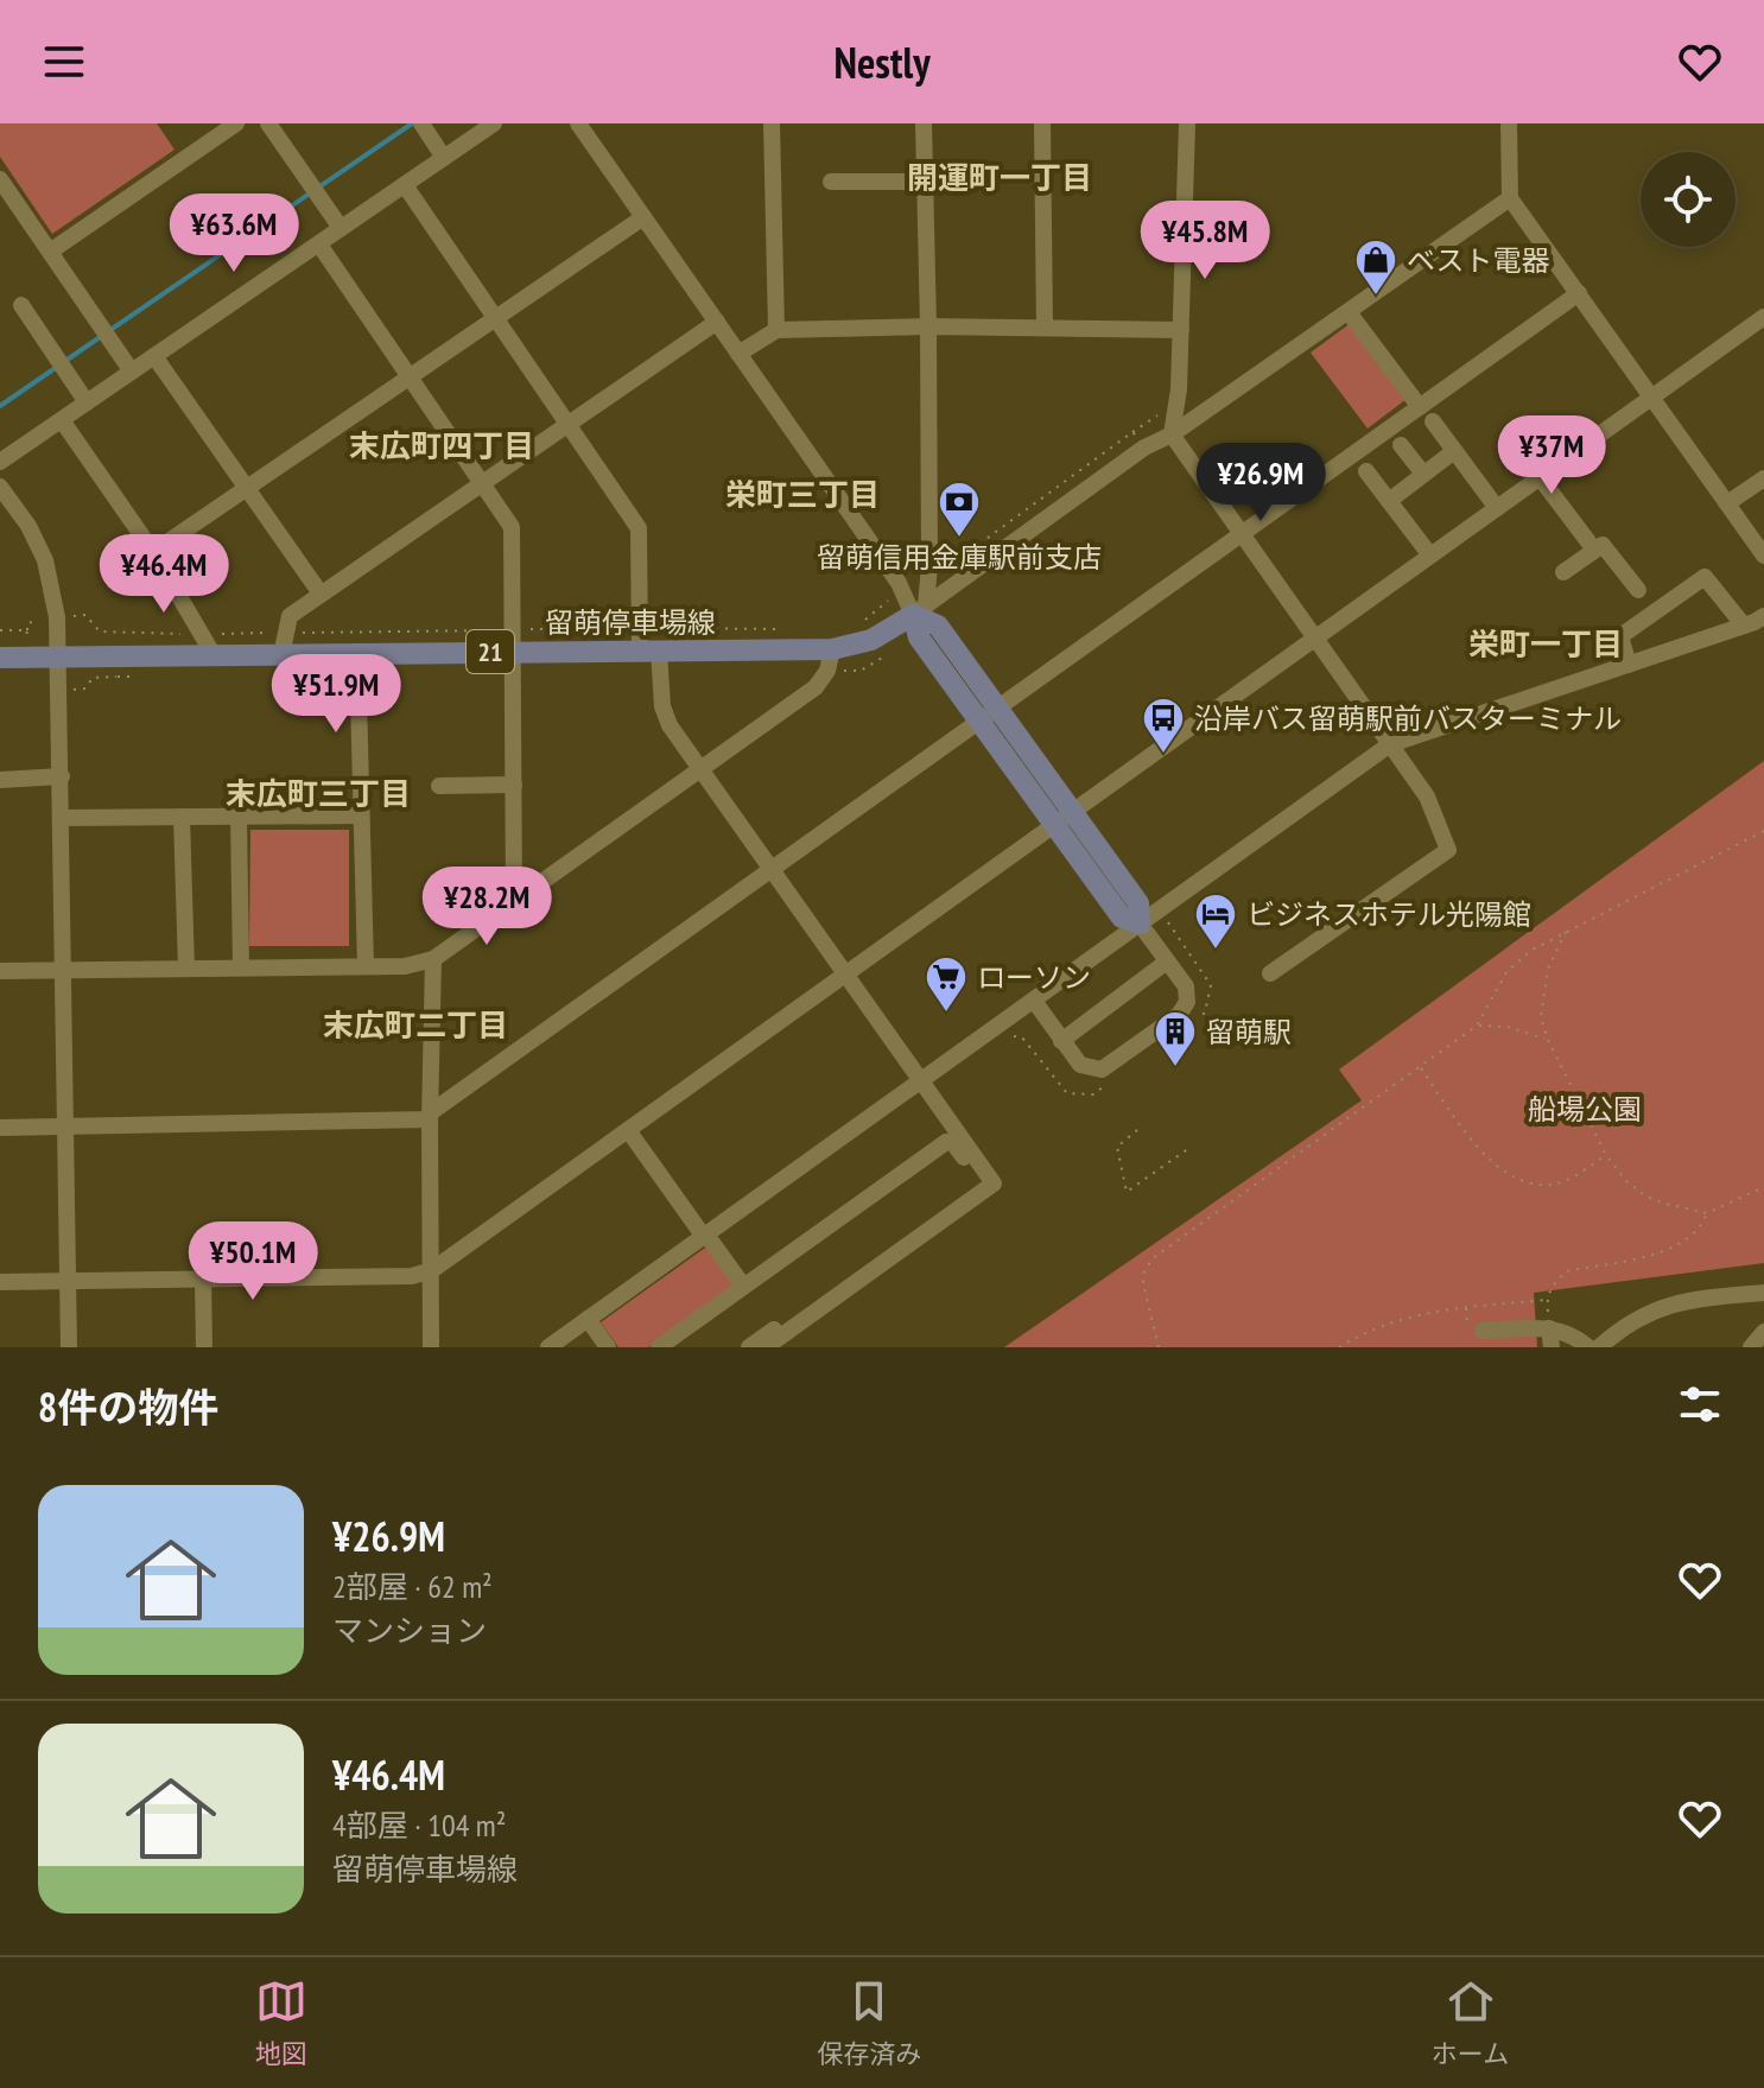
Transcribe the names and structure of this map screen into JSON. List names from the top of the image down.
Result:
{
  "streets": {
    "main road": ["留萌停車場線", "21"]
  },
  "districts": [
    "開運町一丁目",
    "末広町四丁目",
    "栄町三丁目",
    "栄町一丁目",
    "末広町三丁目",
    "末広町二丁目"
  ],
  "parks": ["船場公園"],
  "places": {
    "shop": ["ベスト電器"],
    "bank": ["留萌信用金庫駅前支店"],
    "bus stop": ["沿岸バス留萌駅前バスターミナル"],
    "hotel": ["ビジネスホテル光陽館"],
    "supermarket": ["ローソン"],
    "building": ["留萌駅"]
  },
  "page": {
    "header": "Nestly",
    "price": [
      "¥63.6M",
      "¥45.8M",
      "¥37M",
      "¥26.9M",
      "¥46.4M",
      "¥51.9M",
      "¥28.2M",
      "¥50.1M"
    ],
    "heading": "8件の物件",
    "list": [
      {
        "name": "¥26.9M",
        "note": "2部屋 · 62 m² · マンション"
      },
      {
        "name": "¥46.4M",
        "note": "4部屋 · 104 m² · 留萌停車場線"
      }
    ],
    "tabs": ["地図", "保存済み", "ホーム"]
  }
}
